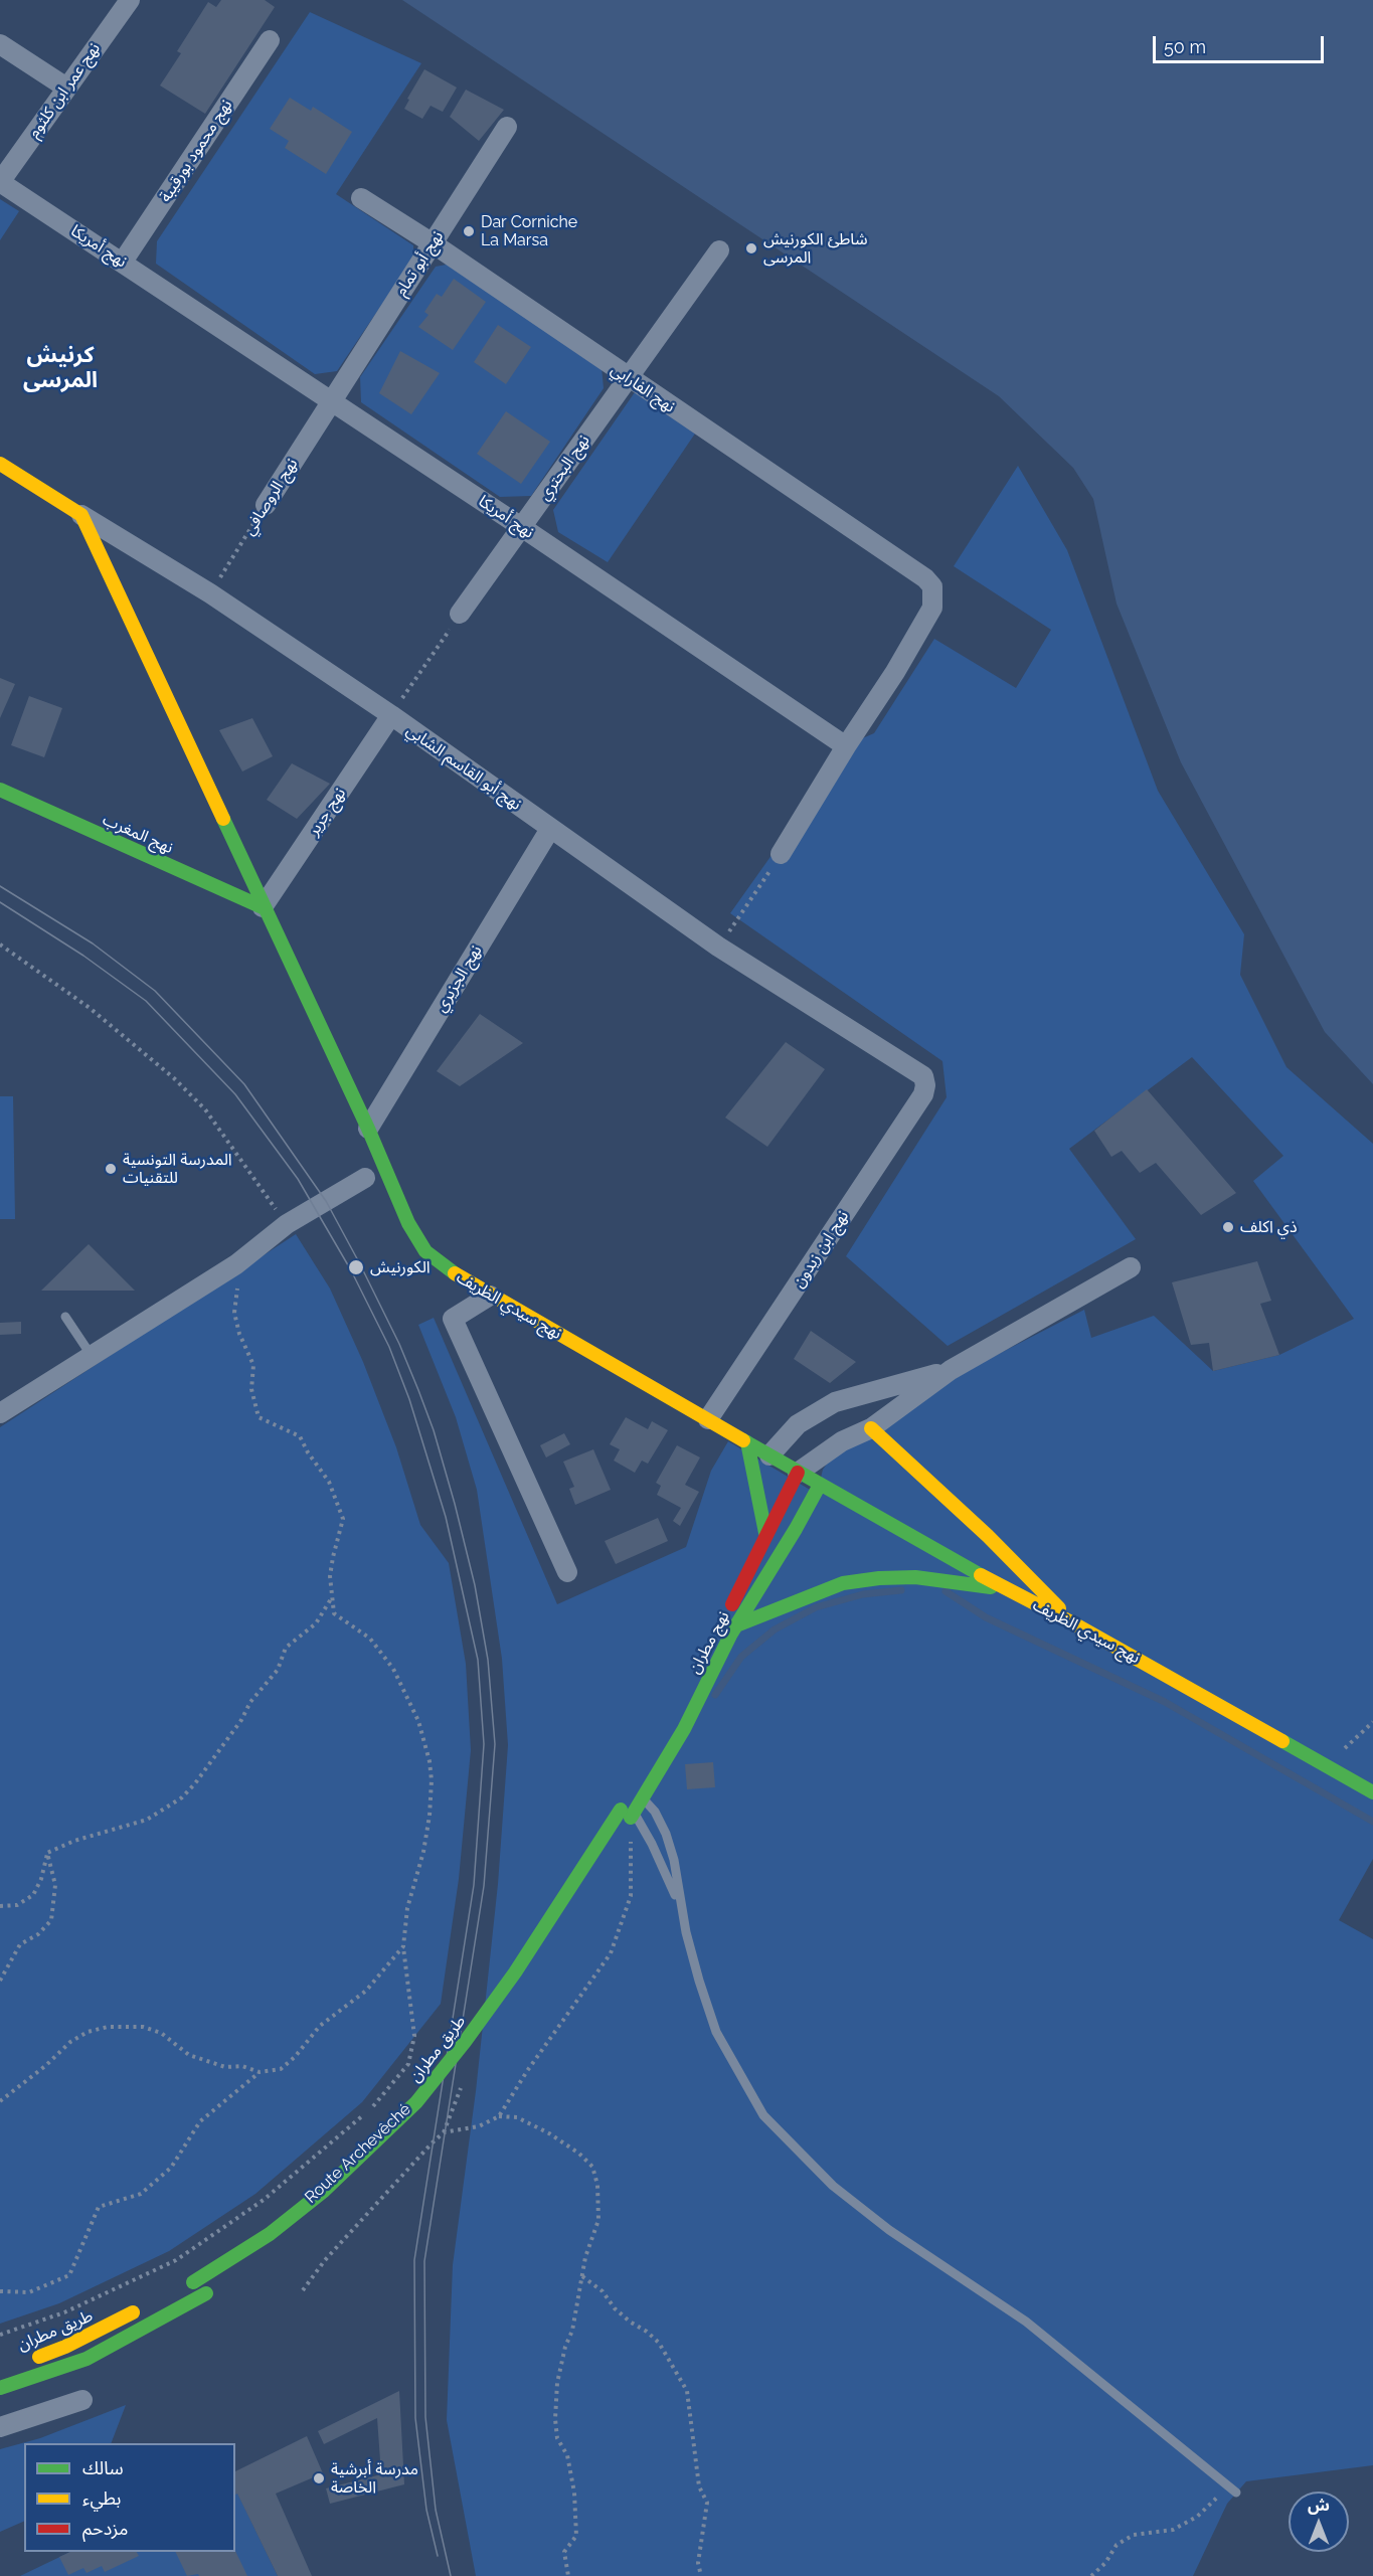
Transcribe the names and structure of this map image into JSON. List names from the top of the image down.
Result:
{
  "streets": {
    "street": [
      "نهج عمر ابن كلثوم",
      "نهج محمود بورقيبة",
      "نهج أمريكا",
      "نهج أبو تمام",
      "نهج الفارابي",
      "نهج البحتري",
      "نهج الروصافي",
      "نهج أبو القاسم الشابي",
      "نهج جرير",
      "نهج المغرب",
      "نهج الجزيري",
      "نهج ابن زيدون",
      "نهج سيدي الظريف",
      "نهج مطران",
      "طريق مطران"
    ]
  },
  "crossings": [
    ["نهج عمر ابن كلثوم", "نهج أمريكا"],
    ["نهج محمود بورقيبة", "نهج أمريكا"],
    ["نهج أمريكا", "نهج أبو تمام"],
    ["نهج أمريكا", "نهج الفارابي"],
    ["نهج أمريكا", "نهج البحتري"],
    ["نهج أمريكا", "نهج الروصافي"],
    ["نهج أبو تمام", "نهج الفارابي"],
    ["نهج أبو تمام", "نهج الروصافي"],
    ["نهج الفارابي", "نهج البحتري"],
    ["نهج الروصافي", "نهج أبو القاسم الشابي"],
    ["نهج أبو القاسم الشابي", "نهج جرير"],
    ["نهج أبو القاسم الشابي", "نهج الجزيري"],
    ["نهج أبو القاسم الشابي", "نهج ابن زيدون"],
    ["نهج أبو القاسم الشابي", "نهج سيدي الظريف"],
    ["نهج جرير", "نهج المغرب"],
    ["نهج جرير", "نهج سيدي الظريف"],
    ["نهج المغرب", "نهج سيدي الظريف"],
    ["نهج الجزيري", "نهج سيدي الظريف"],
    ["نهج ابن زيدون", "نهج سيدي الظريف"],
    ["نهج سيدي الظريف", "نهج مطران"],
    ["نهج مطران", "طريق مطران"]
  ],
  "districts": ["كرنيش المرسى"],
  "places": [
    "Dar Corniche La Marsa",
    "شاطئ الكورنيش المرسى",
    "المدرسة التونسية للتقنيات",
    "ذي اكلف",
    "الكورنيش",
    "مدرسة أبرشية الخاصة"
  ],
  "legend": ["سالك", "بطيء", "مزدحم"],
  "scale_bar": "50 m",
  "north": "top"
}
